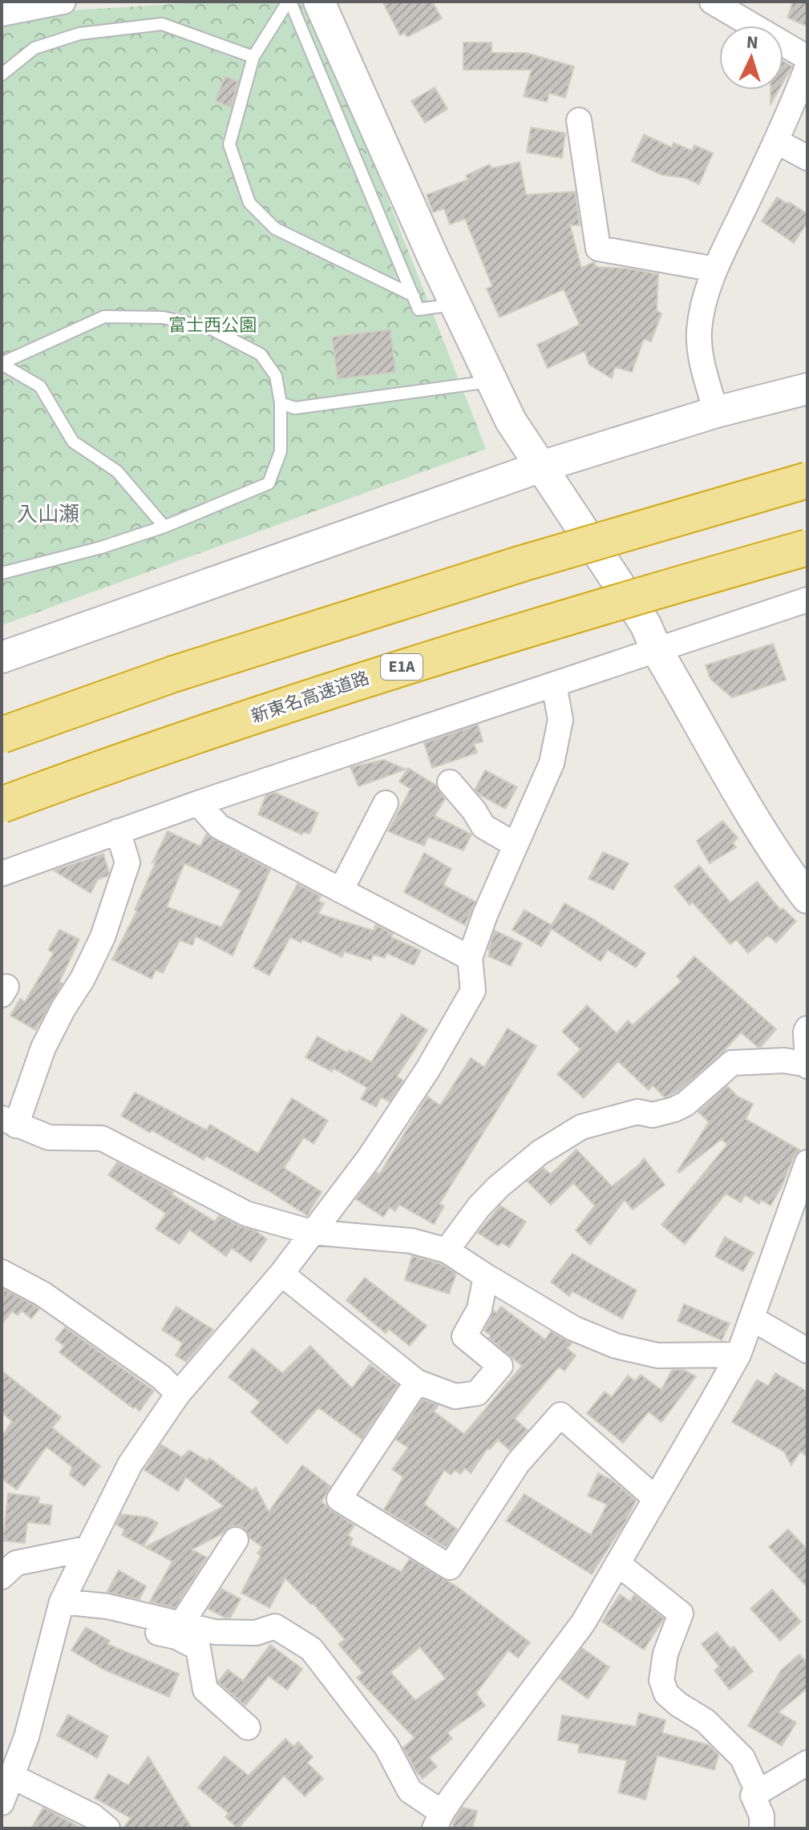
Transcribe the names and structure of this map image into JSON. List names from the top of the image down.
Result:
{
  "streets": {
    "highway": ["E1A", "新東名高速道路"]
  },
  "districts": ["入山瀬"],
  "parks": ["富士西公園"],
  "north": "top"
}
